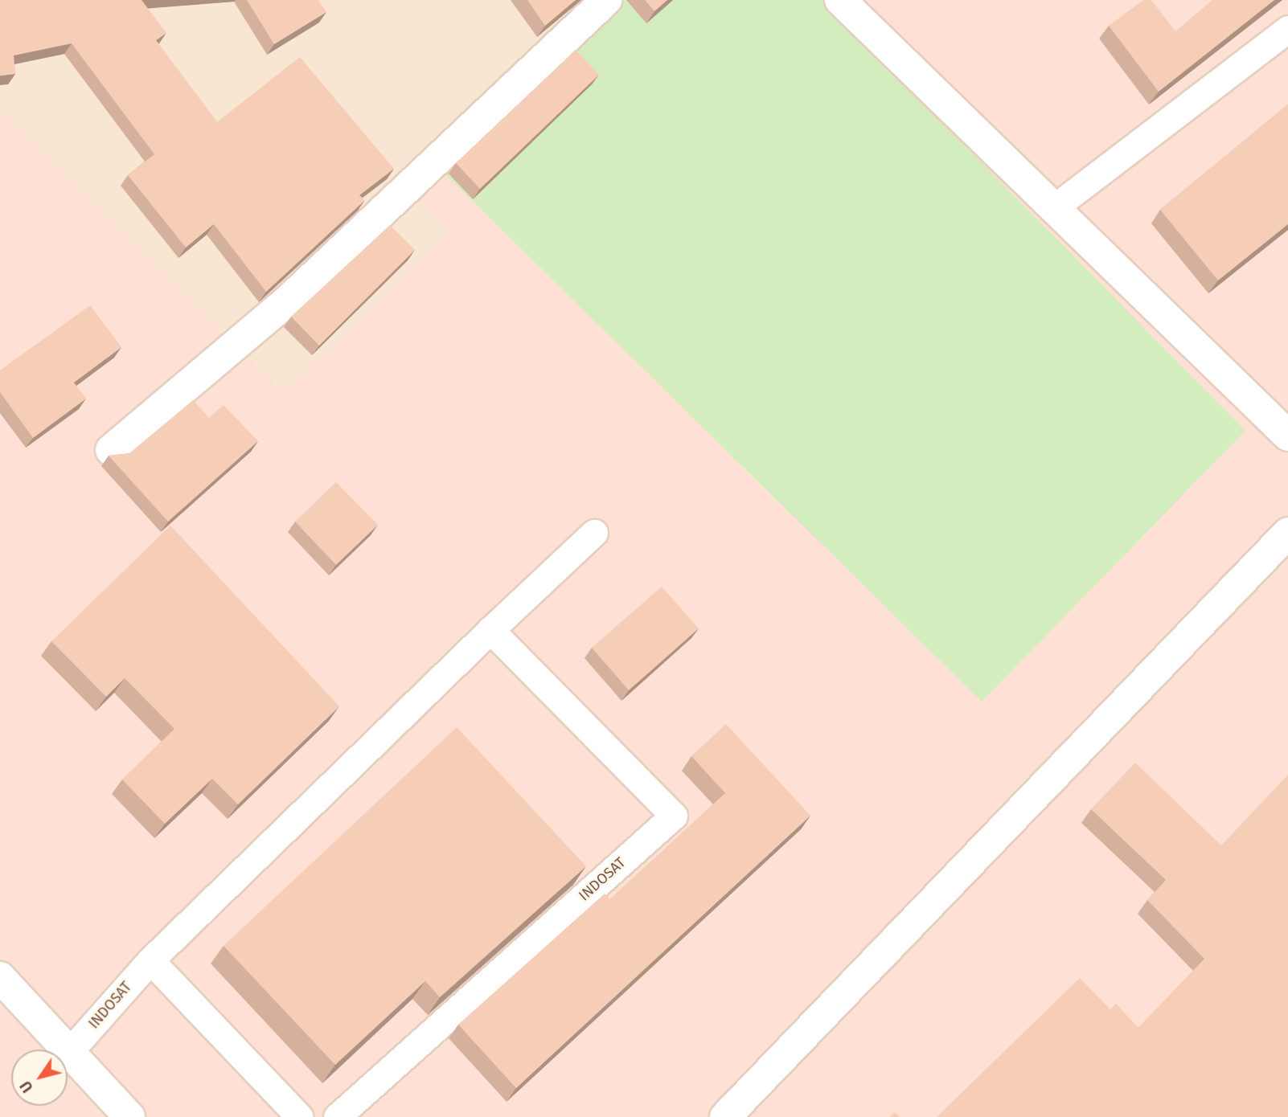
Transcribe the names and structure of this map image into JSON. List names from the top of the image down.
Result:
{
  "streets": {
    "lane": ["INDOSAT"]
  },
  "north": "bottom left"
}
